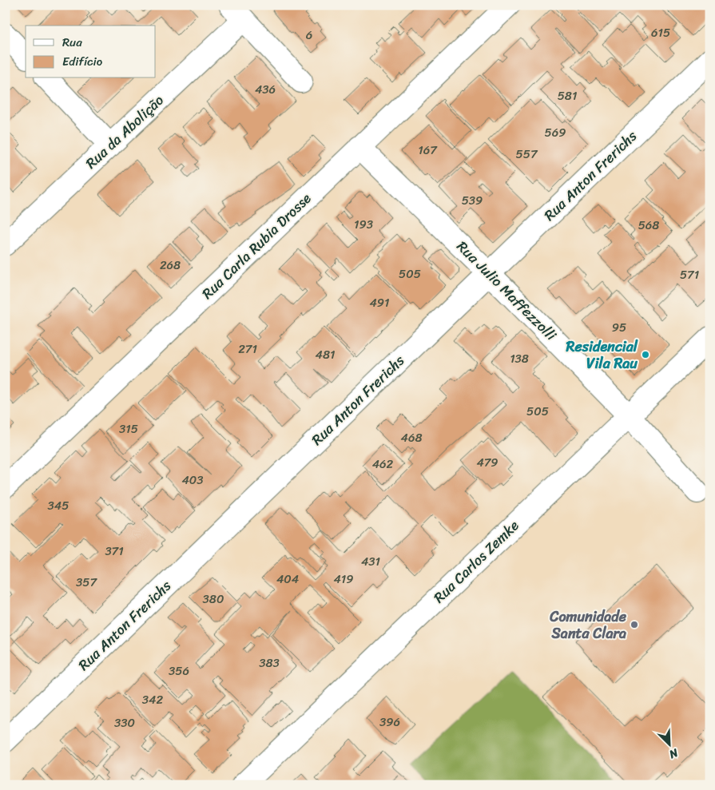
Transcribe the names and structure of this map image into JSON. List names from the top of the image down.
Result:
{
  "streets": {
    "street": [
      "Rua da Abolição",
      "Rua Anton Frerichs",
      "Rua Carla Rubia Drosse",
      "Rua Julio Maffezzolli",
      "Rua Carlos Zemke"
    ]
  },
  "crossings": [
    ["Rua Anton Frerichs", "Rua Julio Maffezzolli"],
    ["Rua Carla Rubia Drosse", "Rua Julio Maffezzolli"],
    ["Rua Julio Maffezzolli", "Rua Carlos Zemke"]
  ],
  "places": ["Residencial Vila Rau", "Comunidade Santa Clara"],
  "house_numbers": [
    "615",
    "6",
    "436",
    "581",
    "569",
    "167",
    "557",
    "539",
    "193",
    "568",
    "268",
    "505",
    "571",
    "491",
    "95",
    "271",
    "481",
    "138",
    "505",
    "315",
    "468",
    "479",
    "462",
    "403",
    "345",
    "371",
    "431",
    "404",
    "419",
    "357",
    "380",
    "383",
    "356",
    "342",
    "396",
    "330"
  ],
  "legend": ["Rua", "Edifício"],
  "north": "bottom right"
}
